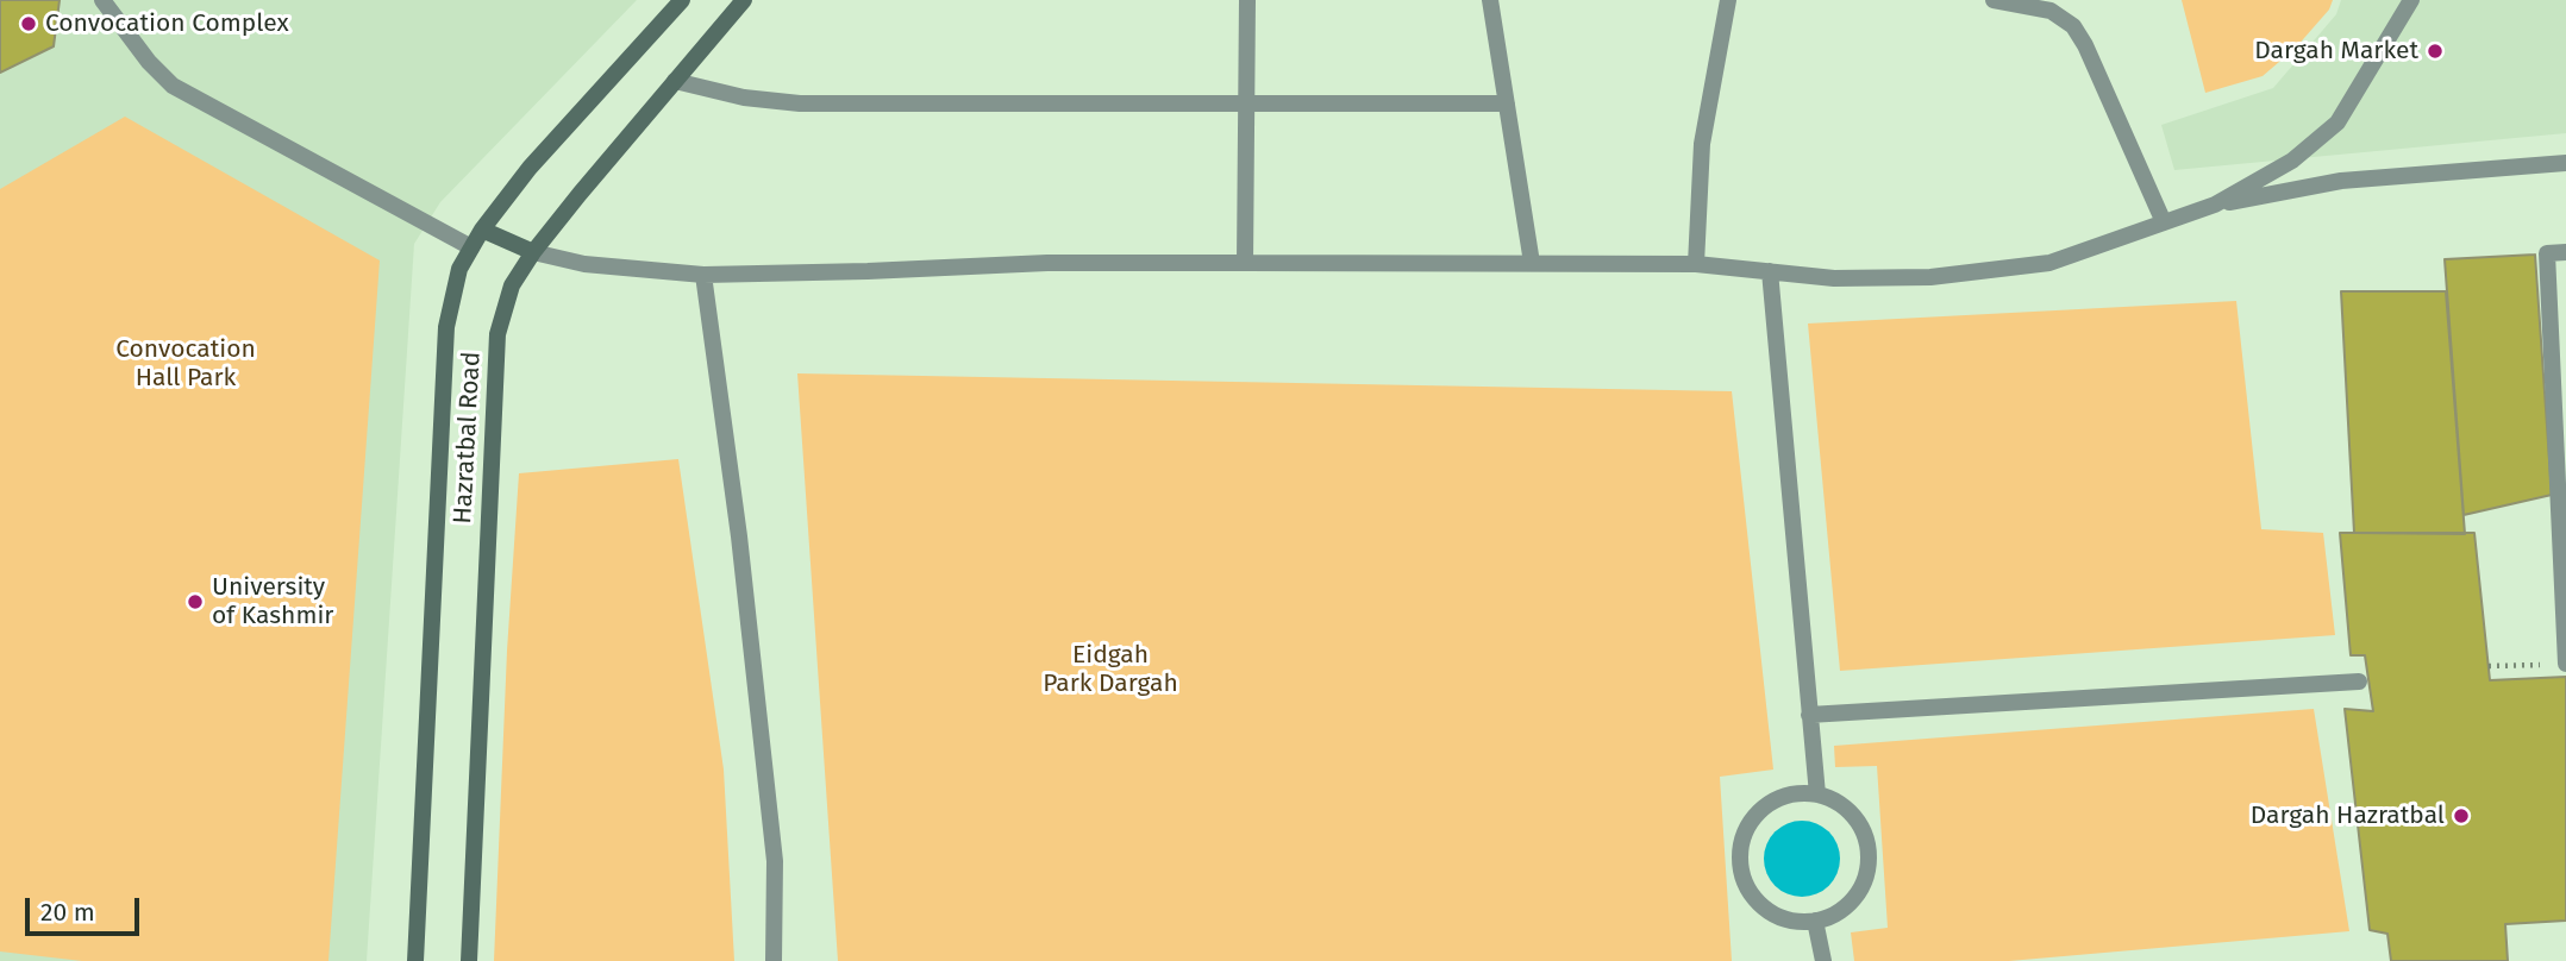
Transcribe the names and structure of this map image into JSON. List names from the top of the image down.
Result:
{
  "streets": {
    "main road": ["Hazratbal Road"]
  },
  "parks": ["Convocation Hall Park", "Eidgah Park Dargah"],
  "places": [
    "Convocation Complex",
    "Dargah Market",
    "University of Kashmir",
    "Dargah Hazratbal"
  ],
  "scale_bar": "20 m"
}
